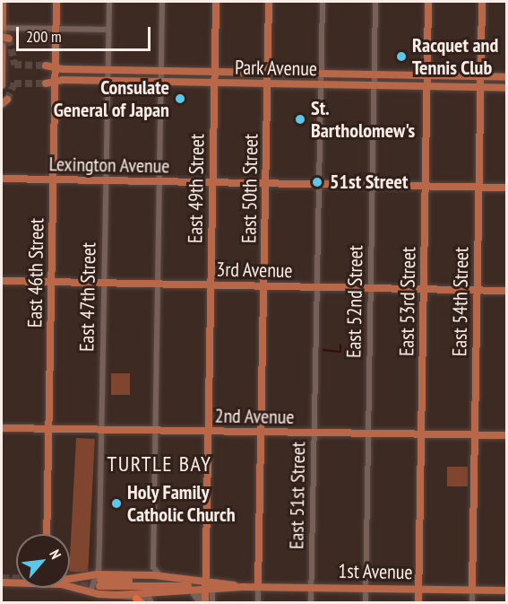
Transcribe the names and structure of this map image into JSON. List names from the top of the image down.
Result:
{
  "streets": {
    "main road": [
      "Park Avenue",
      "Lexington Avenue",
      "East 49th Street",
      "East 50th Street",
      "3rd Avenue",
      "East 46th Street",
      "East 53rd Street",
      "East 54th Street",
      "2nd Avenue",
      "1st Avenue"
    ],
    "street": ["East 47th Street", "East 52nd Street", "East 51st Street"]
  },
  "crossings": [
    ["Park Avenue", "East 49th Street"],
    ["Park Avenue", "East 50th Street"],
    ["Park Avenue", "East 46th Street"],
    ["Park Avenue", "East 47th Street"],
    ["Park Avenue", "East 52nd Street"],
    ["Park Avenue", "East 53rd Street"],
    ["Park Avenue", "East 54th Street"],
    ["Park Avenue", "East 51st Street"],
    ["Lexington Avenue", "East 49th Street"],
    ["Lexington Avenue", "East 50th Street"],
    ["Lexington Avenue", "East 46th Street"],
    ["Lexington Avenue", "East 47th Street"],
    ["Lexington Avenue", "East 52nd Street"],
    ["Lexington Avenue", "East 53rd Street"],
    ["Lexington Avenue", "East 54th Street"],
    ["Lexington Avenue", "East 51st Street"],
    ["East 49th Street", "3rd Avenue"],
    ["East 49th Street", "2nd Avenue"],
    ["East 49th Street", "1st Avenue"],
    ["East 50th Street", "3rd Avenue"],
    ["East 50th Street", "2nd Avenue"],
    ["East 50th Street", "1st Avenue"],
    ["3rd Avenue", "East 46th Street"],
    ["3rd Avenue", "East 47th Street"],
    ["3rd Avenue", "East 52nd Street"],
    ["3rd Avenue", "East 53rd Street"],
    ["3rd Avenue", "East 54th Street"],
    ["3rd Avenue", "East 51st Street"],
    ["East 46th Street", "2nd Avenue"],
    ["East 47th Street", "2nd Avenue"],
    ["East 47th Street", "1st Avenue"],
    ["East 52nd Street", "2nd Avenue"],
    ["East 52nd Street", "1st Avenue"],
    ["East 53rd Street", "2nd Avenue"],
    ["East 53rd Street", "1st Avenue"],
    ["East 54th Street", "2nd Avenue"],
    ["East 54th Street", "1st Avenue"],
    ["2nd Avenue", "East 51st Street"],
    ["East 51st Street", "1st Avenue"]
  ],
  "districts": ["TURTLE BAY"],
  "places": [
    "Racquet and Tennis Club",
    "Consulate General of Japan",
    "St. Bartholomew's",
    "51st Street",
    "Holy Family Catholic Church"
  ],
  "scale_bar": "200 m",
  "north": "top right"
}
